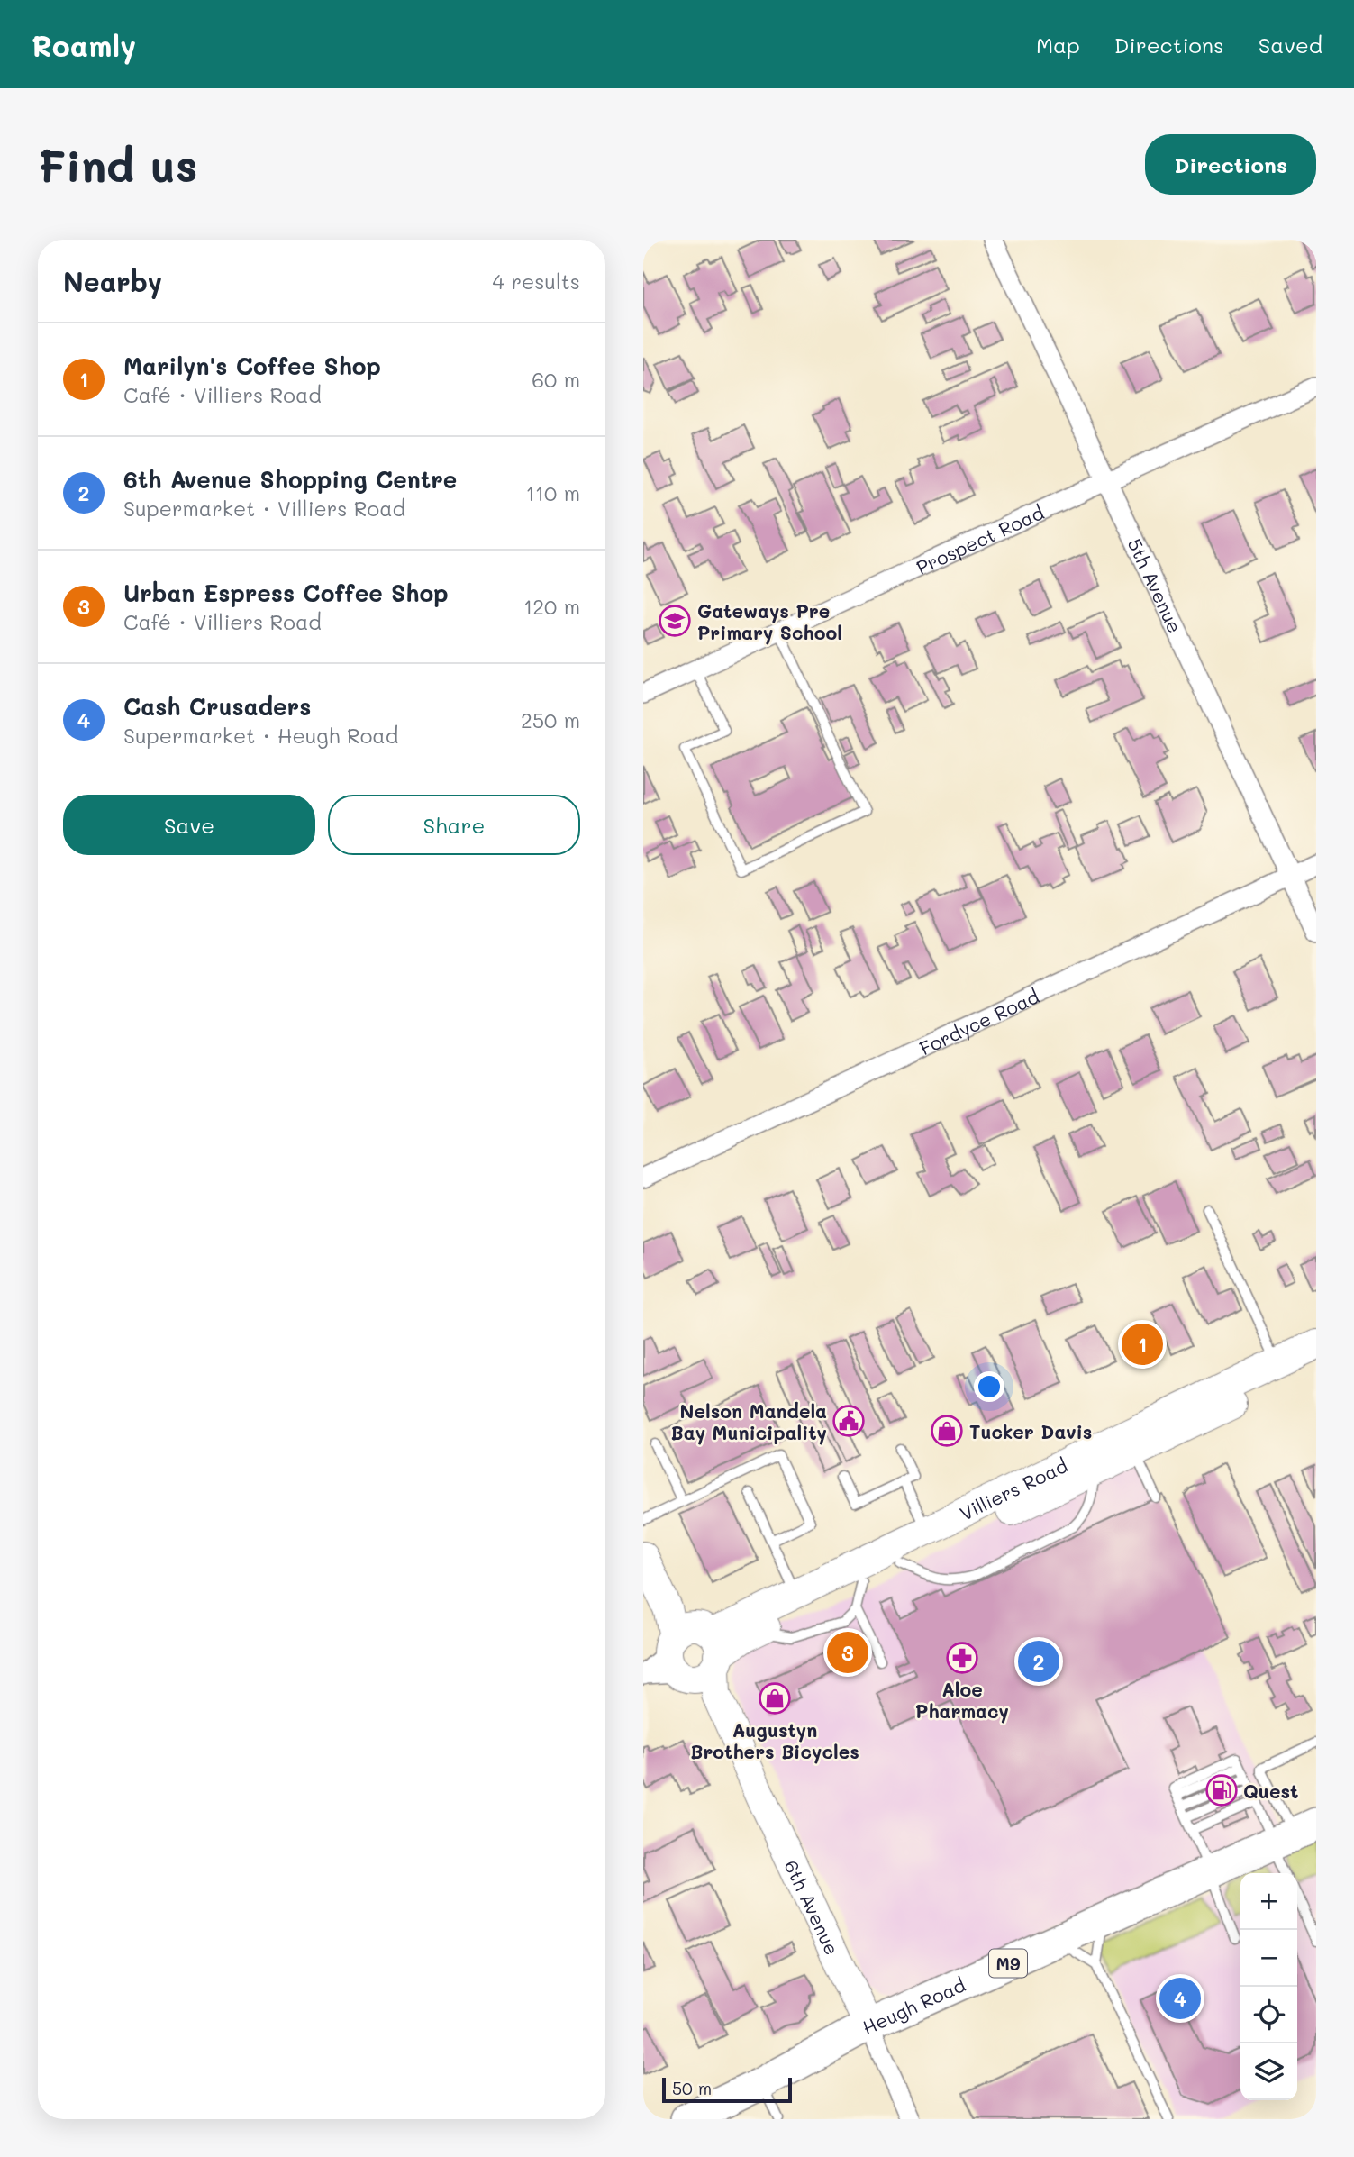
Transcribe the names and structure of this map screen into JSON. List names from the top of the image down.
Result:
{
  "streets": {
    "main road": ["M9", "Heugh Road"],
    "street": [
      "Prospect Road",
      "5th Avenue",
      "Fordyce Road",
      "Villiers Road",
      "6th Avenue"
    ]
  },
  "crossings": [
    ["Prospect Road", "5th Avenue"],
    ["5th Avenue", "Fordyce Road"],
    ["Villiers Road", "6th Avenue"],
    ["6th Avenue", "Heugh Road"]
  ],
  "places": {
    "school or university": ["Gateways Pre Primary School"],
    "public building": ["Nelson Mandela Bay Municipality"],
    "shop": ["Tucker Davis", "Augustyn Brothers Bicycles"],
    "pharmacy": ["Aloe Pharmacy"],
    "fuel station": ["Quest"]
  },
  "scale_bar": "50 m",
  "page": {
    "header": "Roamly",
    "nav": ["Map", "Directions", "Saved"],
    "buttons": [
      "Directions",
      ["Save", "Share"]
    ],
    "title": "Find us",
    "heading": ["Nearby", "4 results"],
    "list": [
      {
        "mark": "1",
        "name": "Marilyn's Coffee Shop",
        "note": "Café · Villiers Road",
        "value": "60 m"
      },
      {
        "mark": "2",
        "name": "6th Avenue Shopping Centre",
        "note": "Supermarket · Villiers Road",
        "value": "110 m"
      },
      {
        "mark": "3",
        "name": "Urban Espress Coffee Shop",
        "note": "Café · Villiers Road",
        "value": "120 m"
      },
      {
        "mark": "4",
        "name": "Cash Crusaders",
        "note": "Supermarket · Heugh Road",
        "value": "250 m"
      }
    ],
    "pins": [
      "1",
      "3",
      "2",
      "4"
    ],
    "map_buttons": ["+", "−"],
    "scale": "50 m"
  }
}
